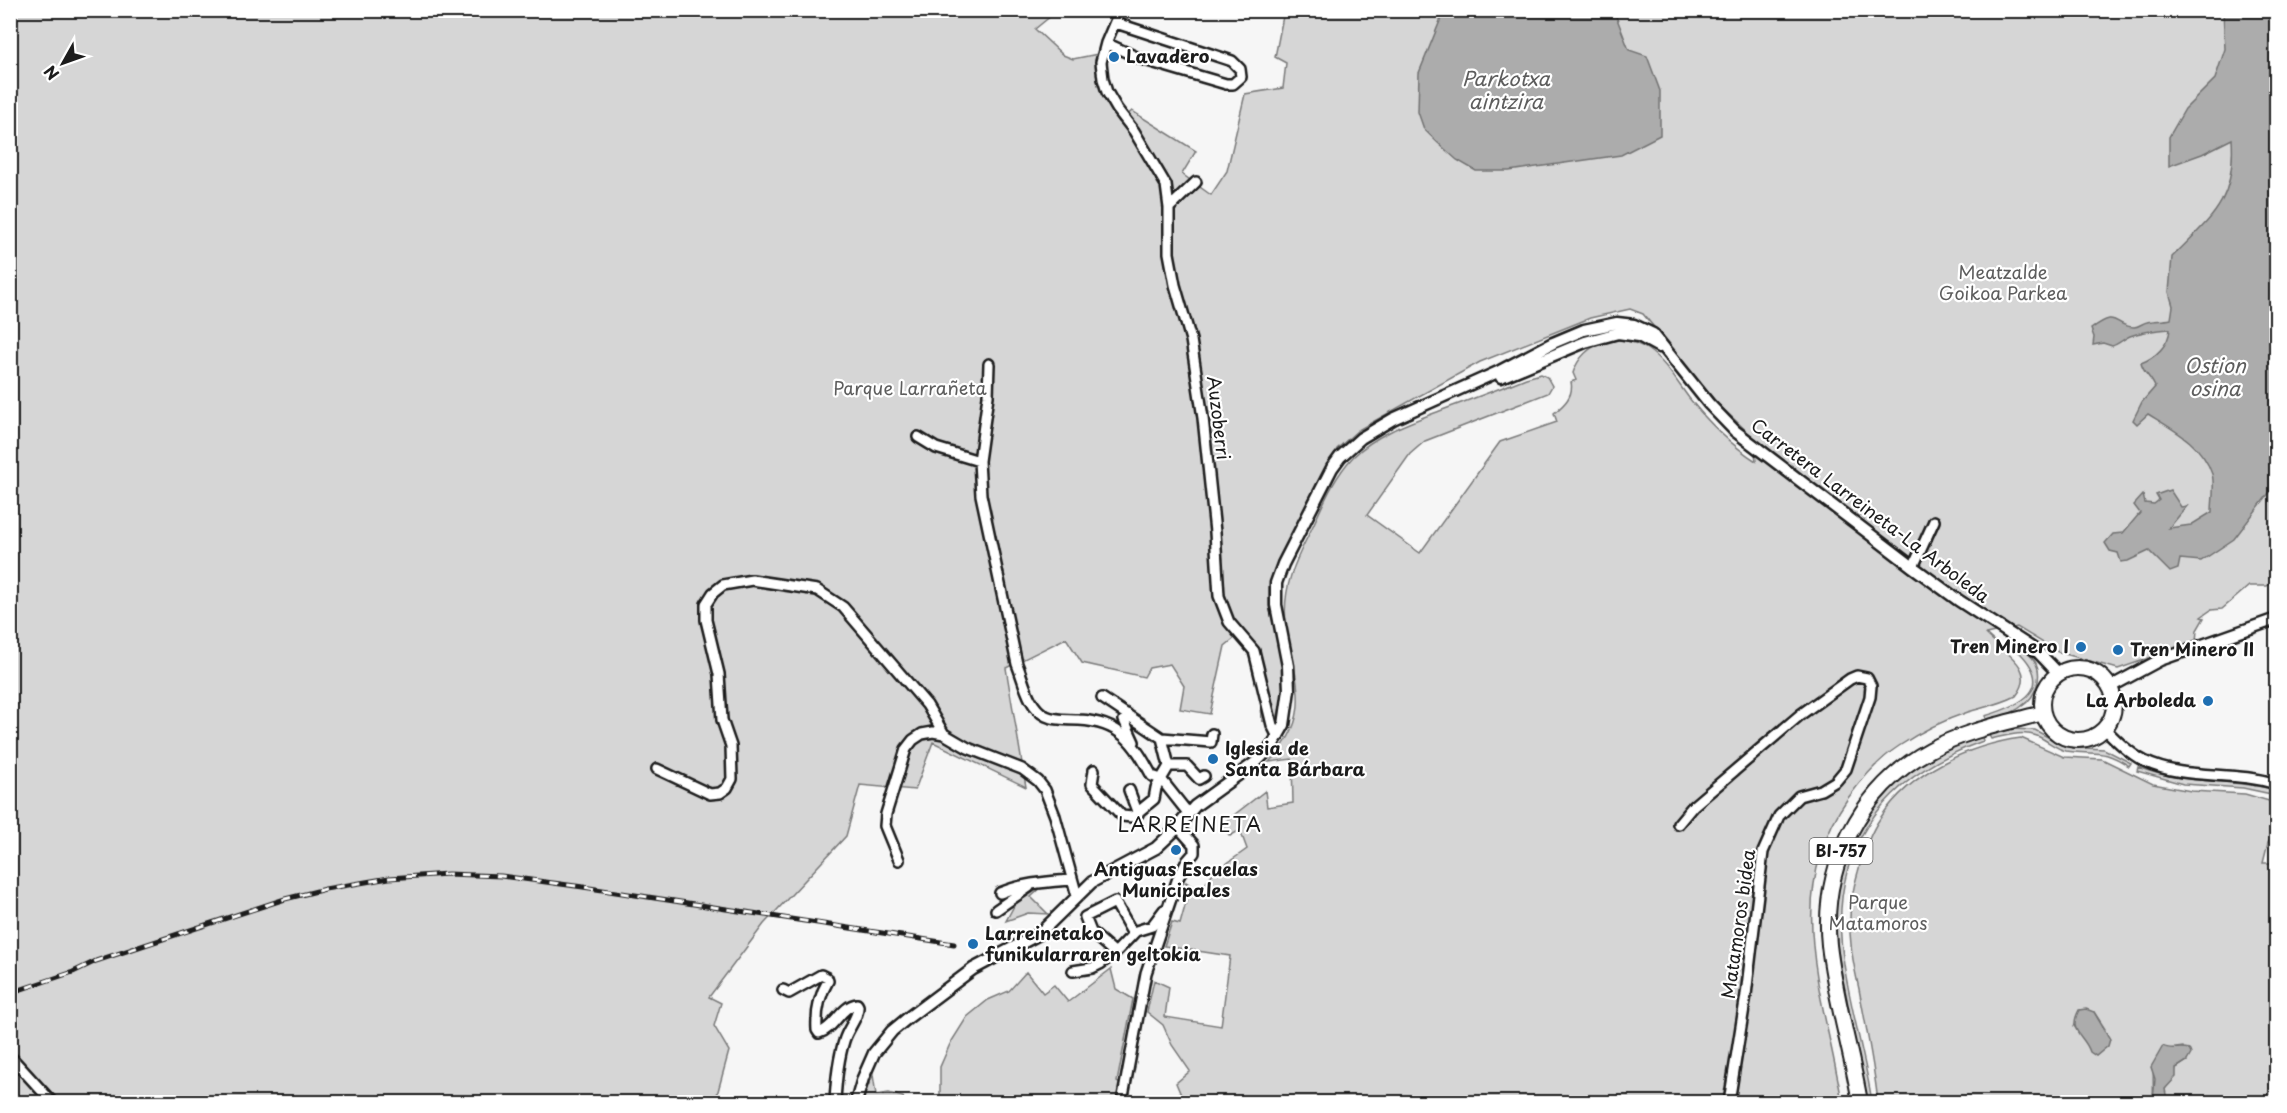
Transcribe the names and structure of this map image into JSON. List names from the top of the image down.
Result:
{
  "streets": {
    "main road": ["BI-757"],
    "street": ["Auzoberri", "Carretera Larreineta-La Arboleda", "Matamoros bidea"]
  },
  "crossings": [
    ["Auzoberri", "Carretera Larreineta-La Arboleda"],
    ["Carretera Larreineta-La Arboleda", "BI-757"]
  ],
  "districts": ["LARREINETA"],
  "water": ["Parkotxa aintzira", "Ostion osina"],
  "parks": ["Meatzalde Goikoa Parkea", "Parque Larrañeta", "Parque Matamoros"],
  "places": [
    "Lavadero",
    "Tren Minero I",
    "Tren Minero II",
    "La Arboleda",
    "Iglesia de Santa Bárbara",
    "Antiguas Escuelas Municipales",
    "Larreinetako funikularraren geltokia"
  ],
  "north": "bottom left"
}
